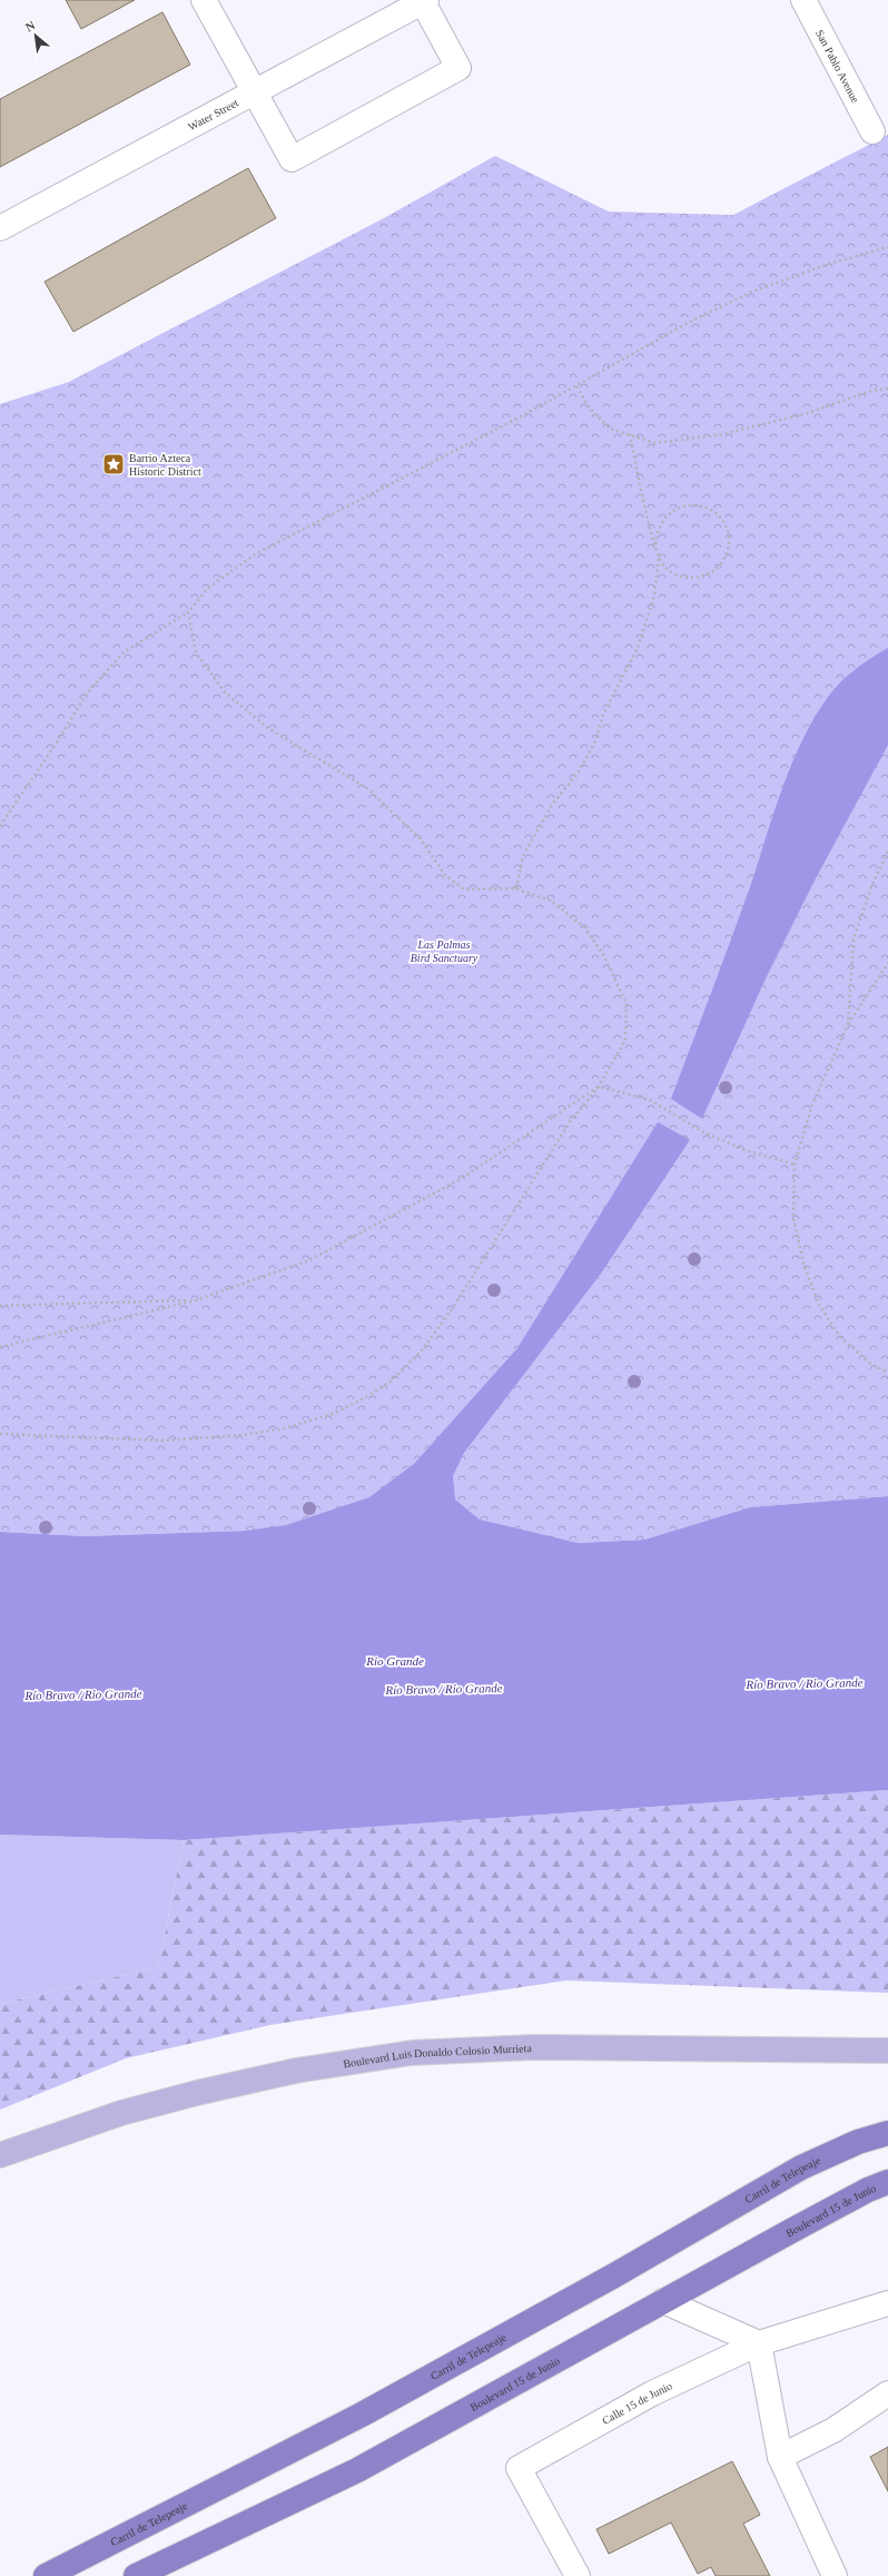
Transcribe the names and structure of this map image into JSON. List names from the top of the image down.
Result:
{
  "streets": {
    "highway": ["Carril de Telepeaje", "Boulevard 15 de Junio"],
    "main road": ["Boulevard Luis Donaldo Colosio Murrieta"],
    "street": ["San Pablo Avenue", "Water Street", "Calle 15 de Junio"]
  },
  "water": ["Rio Grande", "Río Bravo / Rio Grande"],
  "parks": ["Las Palmas Bird Sanctuary"],
  "places": {
    "place": ["Barrio Azteca Historic District"]
  },
  "north": "top left"
}
